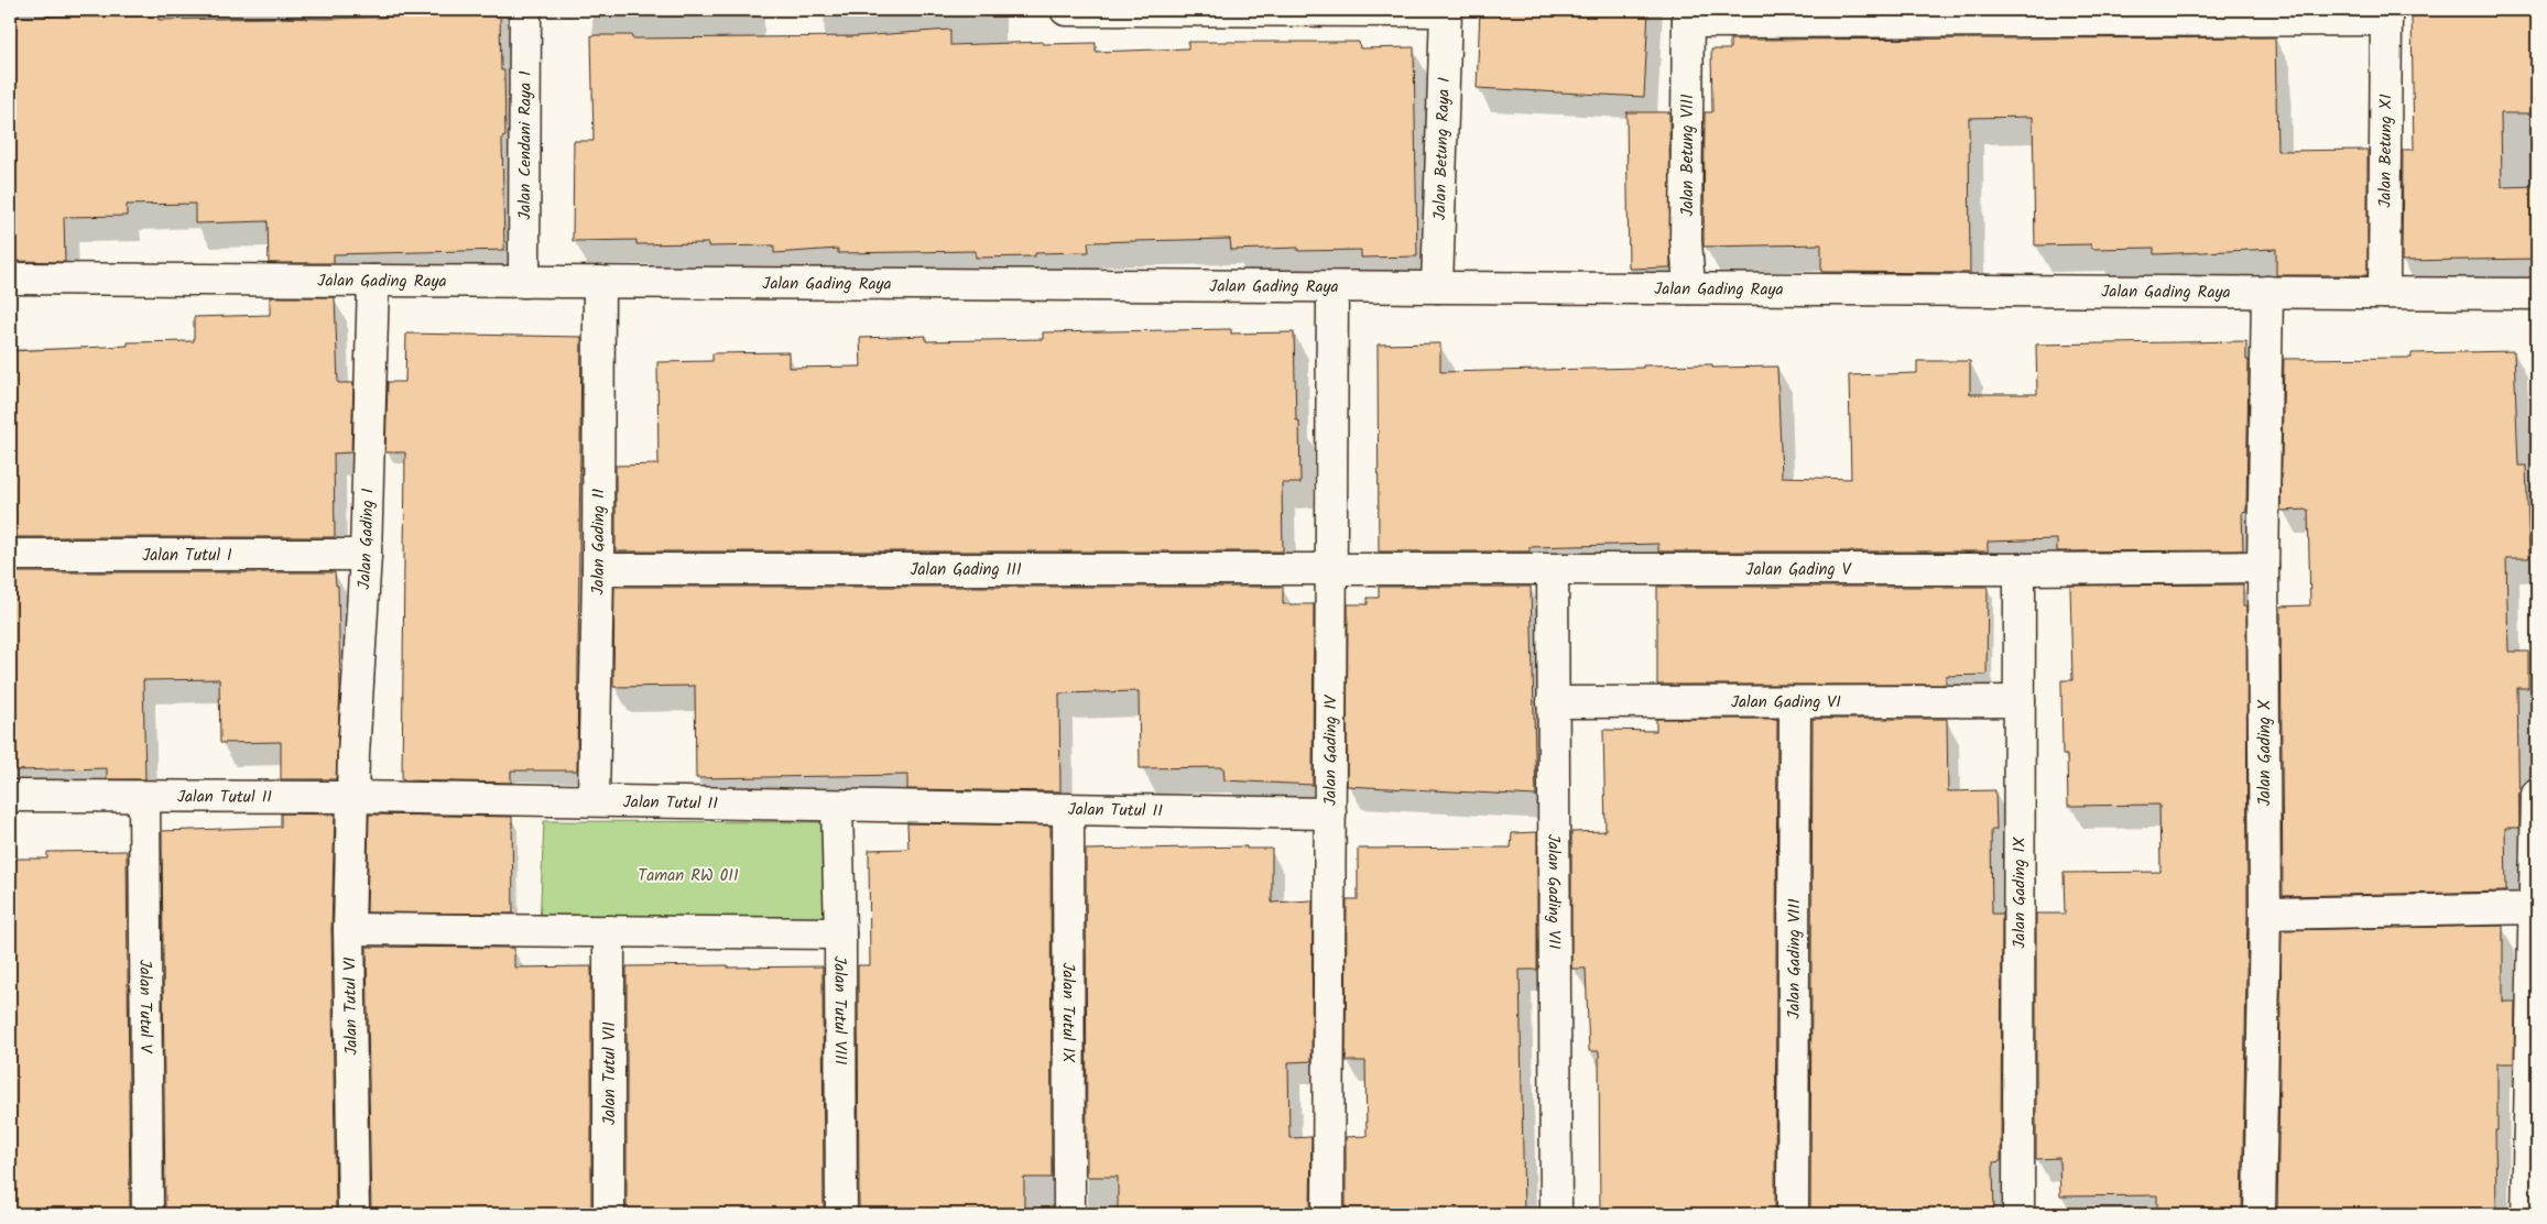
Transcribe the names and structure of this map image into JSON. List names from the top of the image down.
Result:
{
  "streets": {
    "street": [
      "Jalan Cendani Raya I",
      "Jalan Betung Raya I",
      "Jalan Betung XI",
      "Jalan Betung VIII",
      "Jalan Gading Raya",
      "Jalan Gading I",
      "Jalan Gading II",
      "Jalan Tutul I",
      "Jalan Gading III",
      "Jalan Gading V",
      "Jalan Gading VI",
      "Jalan Gading IV",
      "Jalan Gading X",
      "Jalan Tutul II",
      "Jalan Gading VII",
      "Jalan Gading IX",
      "Jalan Gading VIII",
      "Jalan Tutul V",
      "Jalan Tutul VI",
      "Jalan Tutul VIII",
      "Jalan Tutul IX",
      "Jalan Tutul VII"
    ]
  },
  "crossings": [
    ["Jalan Cendani Raya I", "Jalan Gading Raya"],
    ["Jalan Betung Raya I", "Jalan Gading Raya"],
    ["Jalan Betung XI", "Jalan Betung VIII"],
    ["Jalan Betung XI", "Jalan Gading Raya"],
    ["Jalan Betung VIII", "Jalan Gading Raya"],
    ["Jalan Gading Raya", "Jalan Gading I"],
    ["Jalan Gading Raya", "Jalan Gading II"],
    ["Jalan Gading Raya", "Jalan Gading IV"],
    ["Jalan Gading Raya", "Jalan Gading X"],
    ["Jalan Gading I", "Jalan Tutul I"],
    ["Jalan Gading I", "Jalan Tutul II"],
    ["Jalan Gading I", "Jalan Tutul VI"],
    ["Jalan Gading II", "Jalan Gading III"],
    ["Jalan Gading II", "Jalan Tutul II"],
    ["Jalan Gading III", "Jalan Gading V"],
    ["Jalan Gading III", "Jalan Gading IV"],
    ["Jalan Gading V", "Jalan Gading IV"],
    ["Jalan Gading V", "Jalan Gading X"],
    ["Jalan Gading V", "Jalan Gading VII"],
    ["Jalan Gading V", "Jalan Gading IX"],
    ["Jalan Gading VI", "Jalan Gading VII"],
    ["Jalan Gading VI", "Jalan Gading IX"],
    ["Jalan Gading VI", "Jalan Gading VIII"],
    ["Jalan Gading IV", "Jalan Tutul II"],
    ["Jalan Tutul II", "Jalan Tutul V"],
    ["Jalan Tutul II", "Jalan Tutul VI"],
    ["Jalan Tutul II", "Jalan Tutul VIII"],
    ["Jalan Tutul II", "Jalan Tutul IX"]
  ],
  "parks": ["Taman RW 011"]
}
